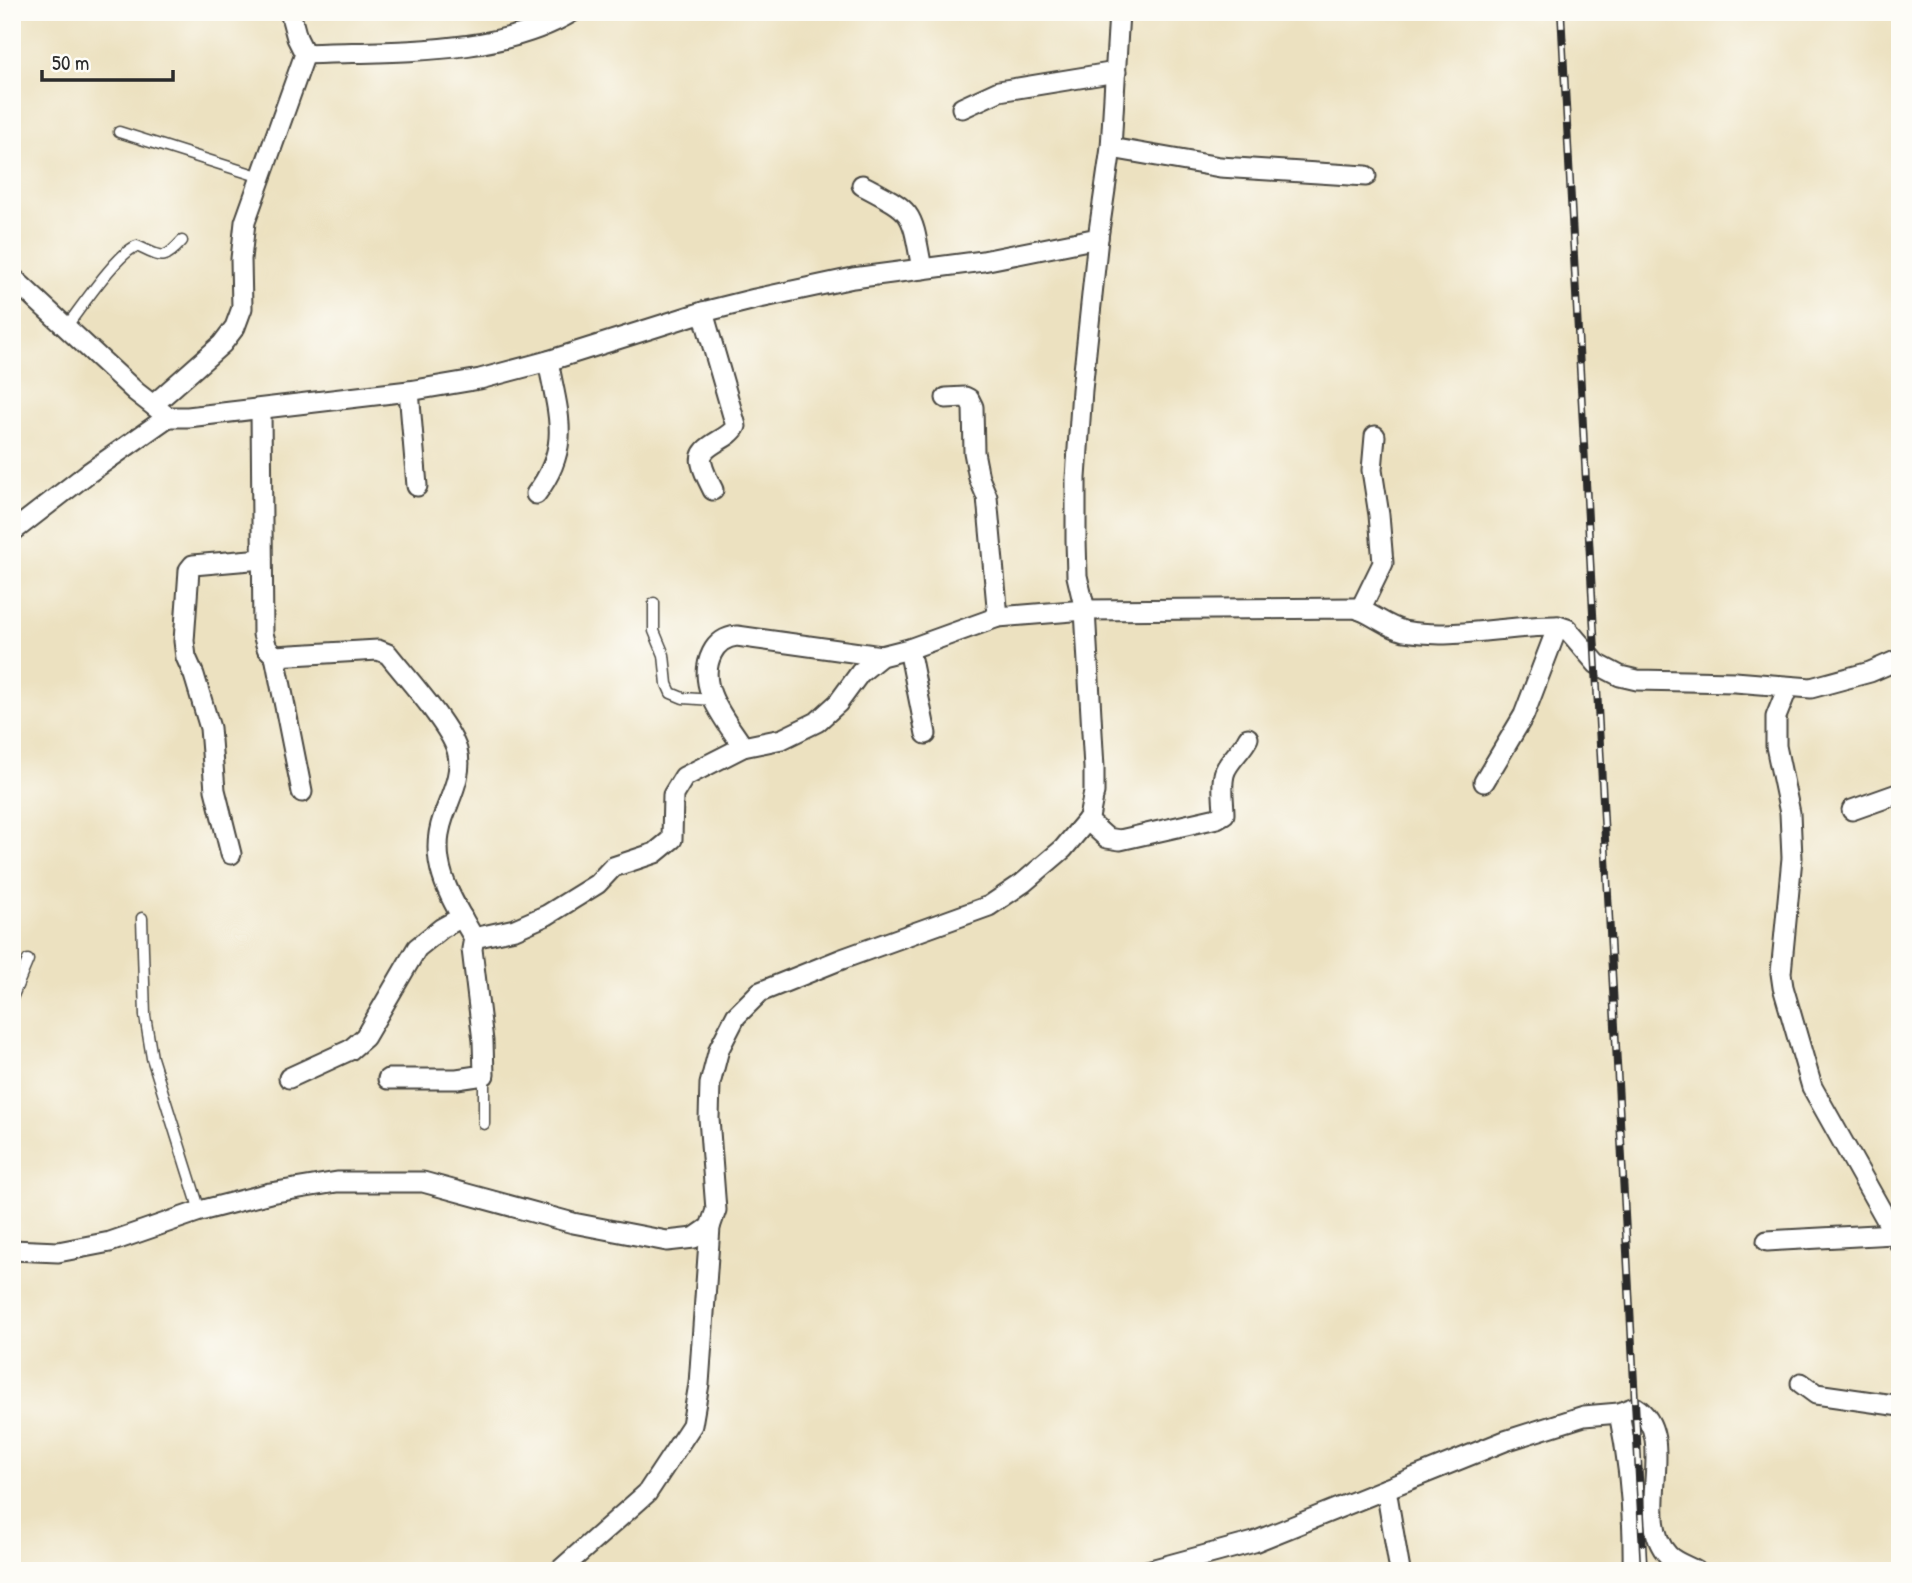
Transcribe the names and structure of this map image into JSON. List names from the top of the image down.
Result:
{
  "scale_bar": "50 m"
}
